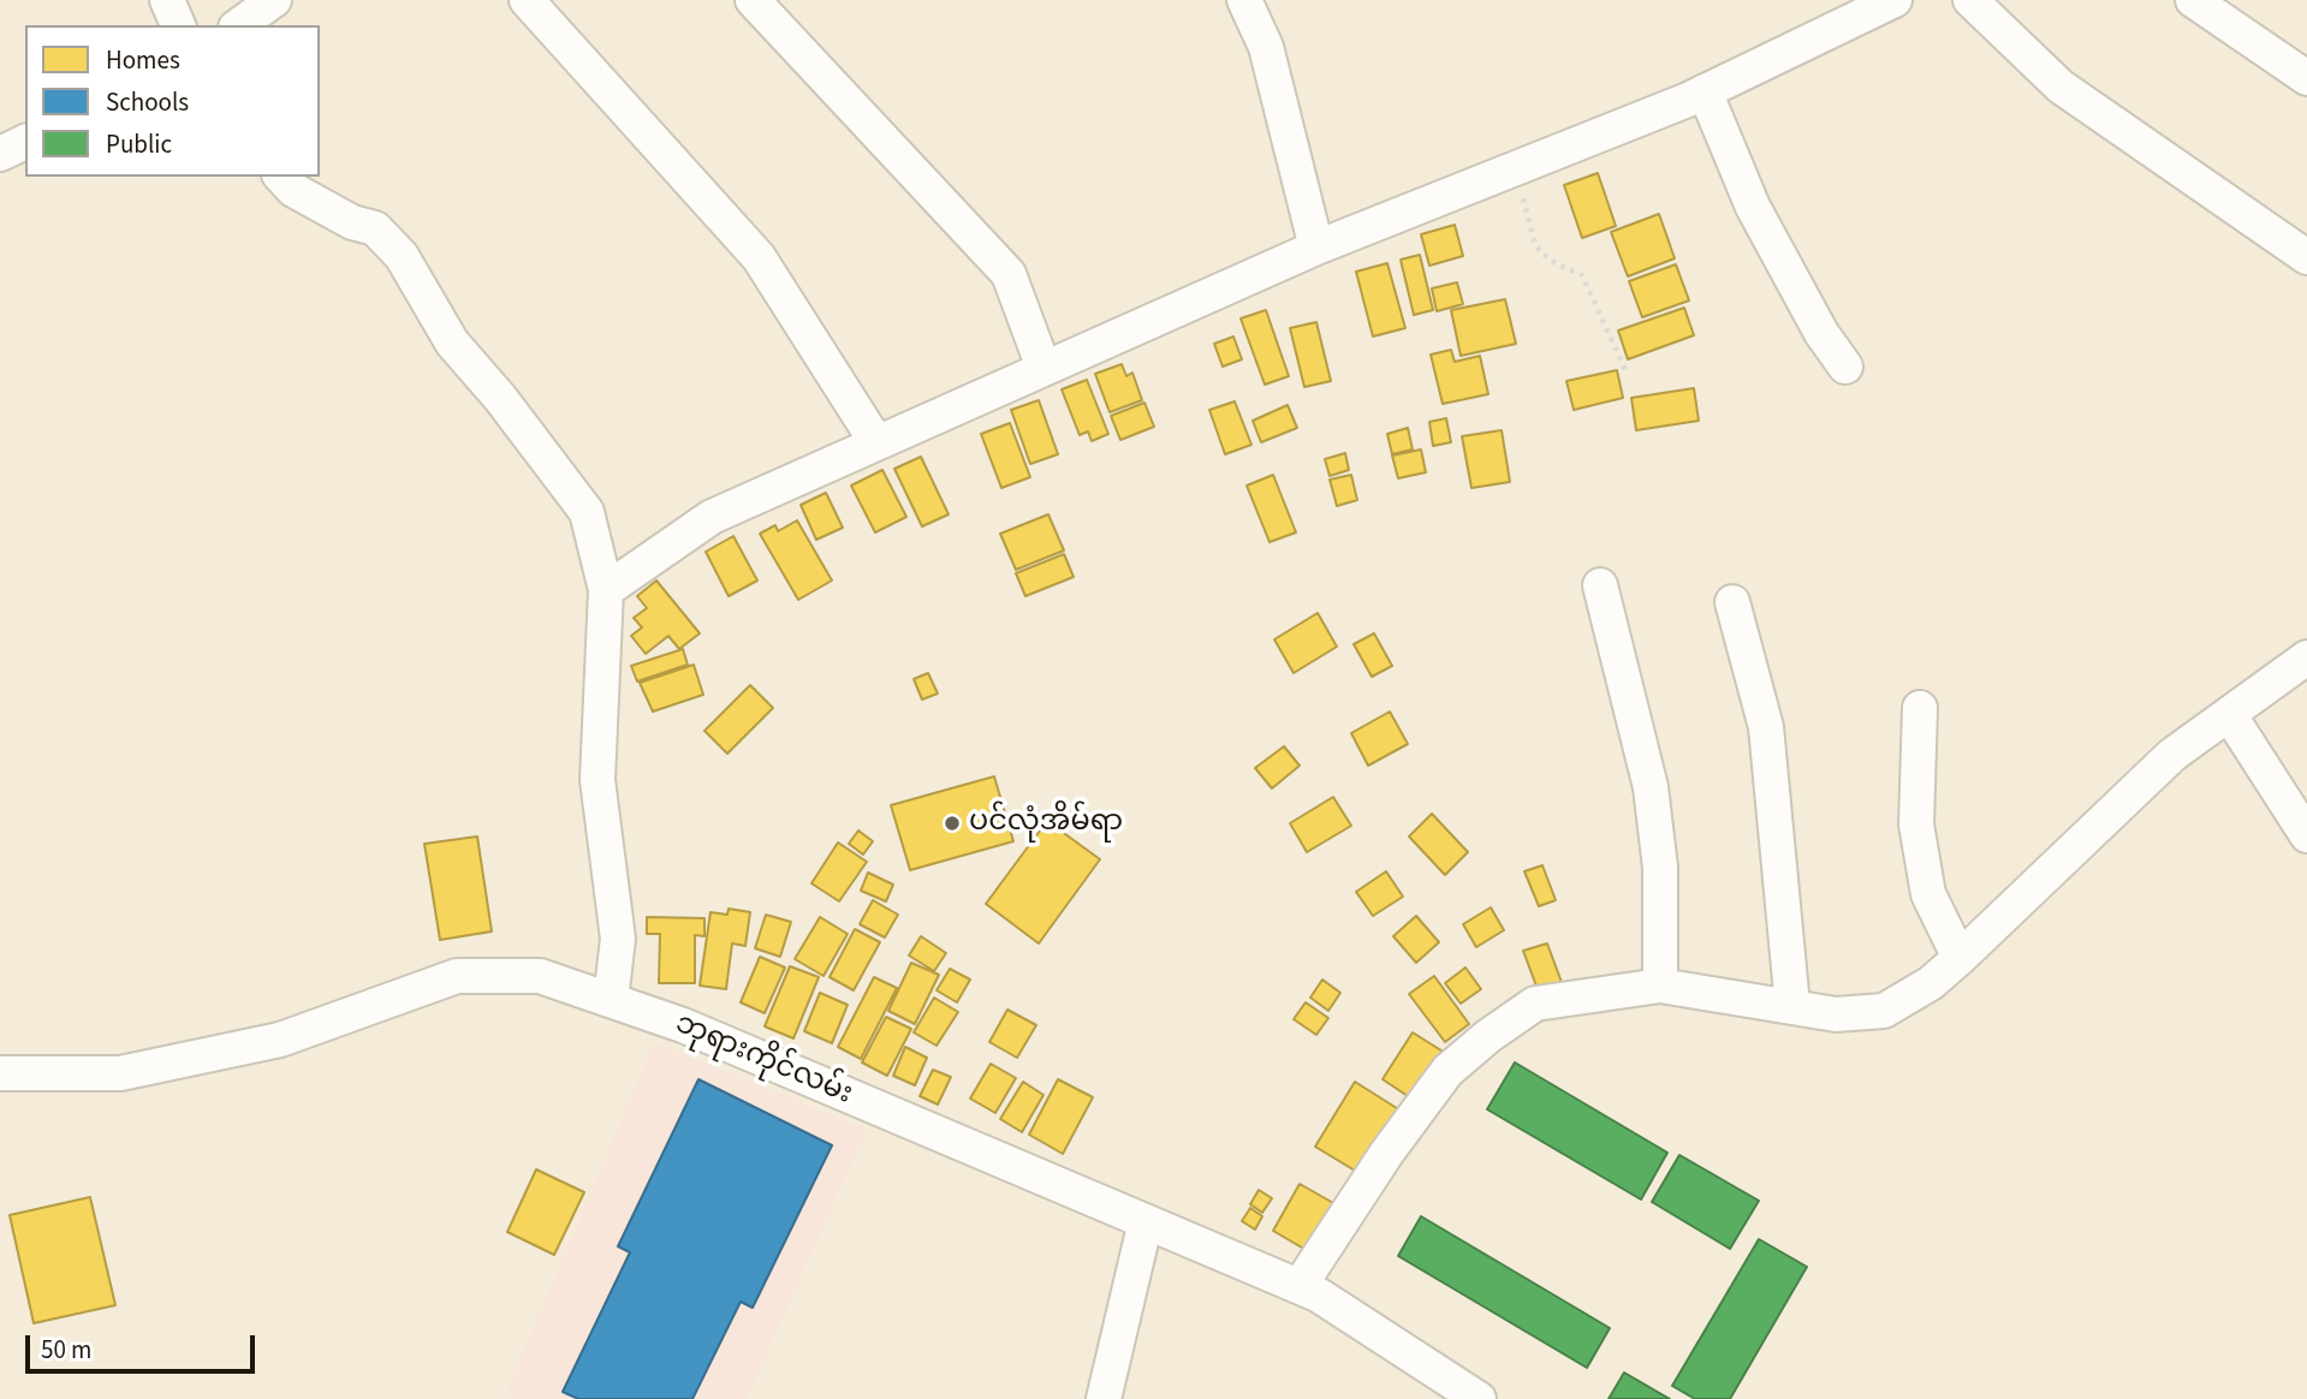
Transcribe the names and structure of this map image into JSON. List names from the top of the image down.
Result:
{
  "streets": {
    "street": ["ဘုရားကိုင်လမ်း"]
  },
  "places": ["ပင်လုံအိမ်ရာ"],
  "legend": ["Homes", "Schools", "Public"],
  "scale_bar": "50 m"
}
